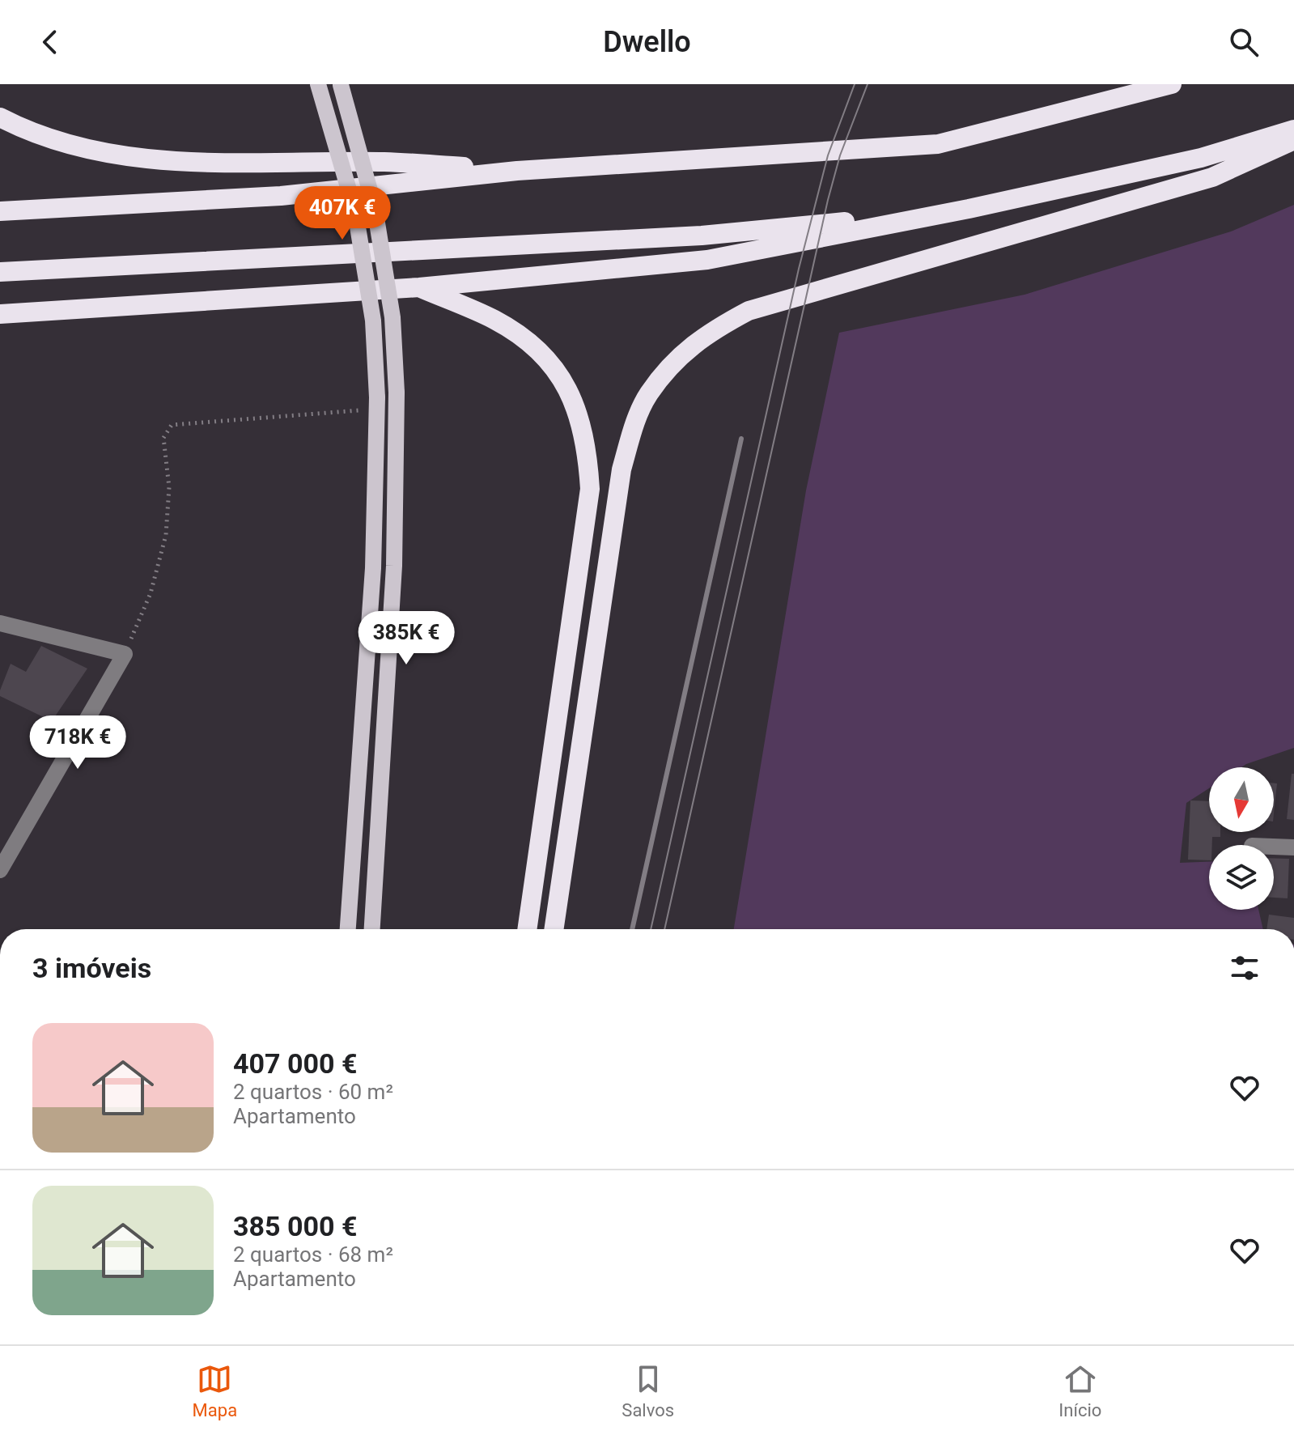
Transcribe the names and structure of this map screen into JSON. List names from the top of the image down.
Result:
{
  "north": "bottom",
  "page": {
    "header": "Dwello",
    "price": ["407K €", "385K €", "718K €"],
    "heading": "3 imóveis",
    "list": [
      {
        "name": "407 000 €",
        "note": "2 quartos · 60 m² · Apartamento"
      },
      {
        "name": "385 000 €",
        "note": "2 quartos · 68 m² · Apartamento"
      }
    ],
    "tabs": ["Mapa", "Salvos", "Início"]
  }
}
